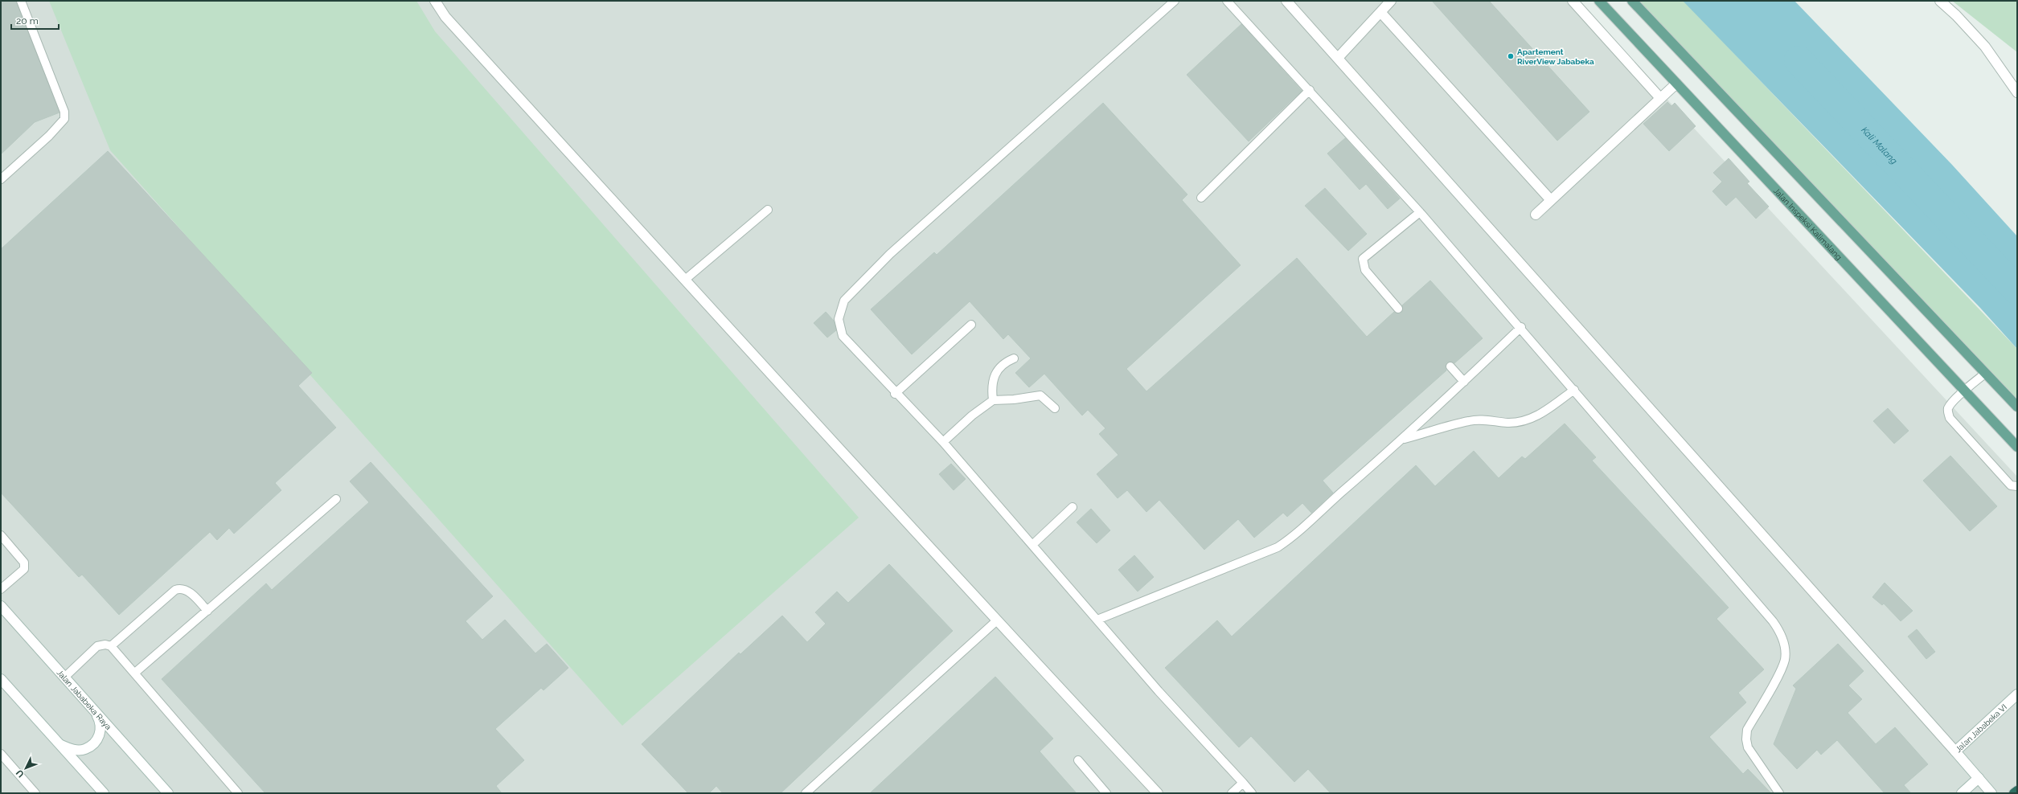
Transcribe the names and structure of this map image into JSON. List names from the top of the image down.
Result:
{
  "streets": {
    "main road": ["Jalan Inspeksi Kalimalang"],
    "street": ["Jalan Jababeka Raya", "Jalan Jababeka VI"]
  },
  "water": ["Kali Malang"],
  "places": ["Apartement RiverView Jababeka"],
  "scale_bar": "20 m",
  "north": "bottom left"
}
